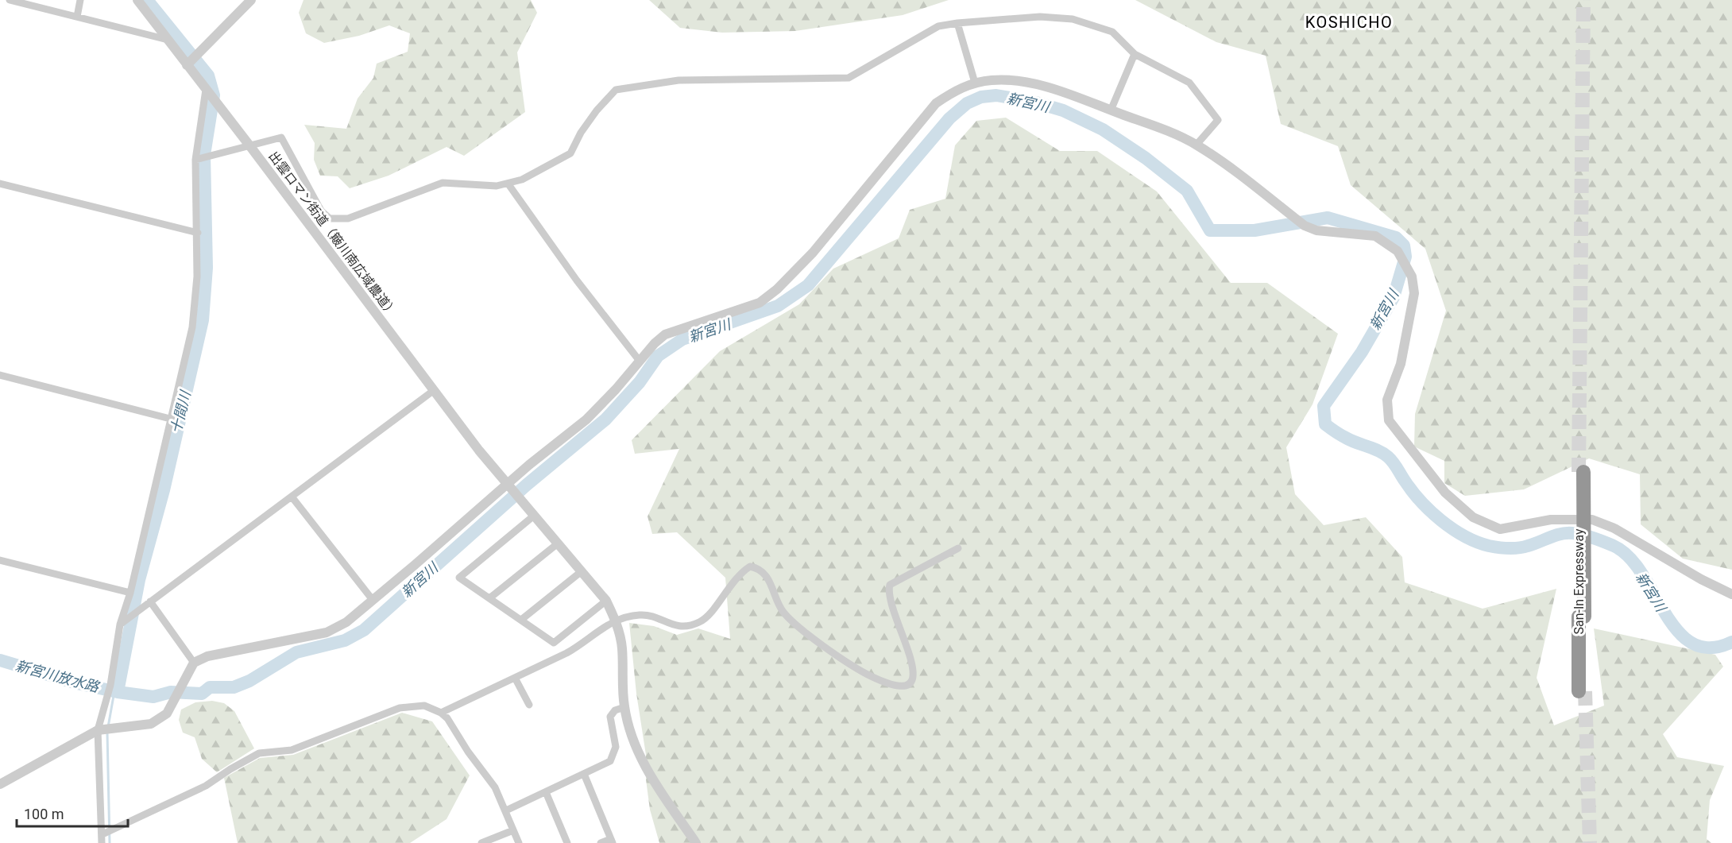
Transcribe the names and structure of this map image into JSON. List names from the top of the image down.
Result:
{
  "streets": {
    "highway": ["San-In Expressway"],
    "street": ["出雲ロマン街道（簸川南広域農道）"]
  },
  "districts": ["KOSHICHO"],
  "water": ["新宮川", "十間川", "新宮川放水路"],
  "scale_bar": "100 m"
}
